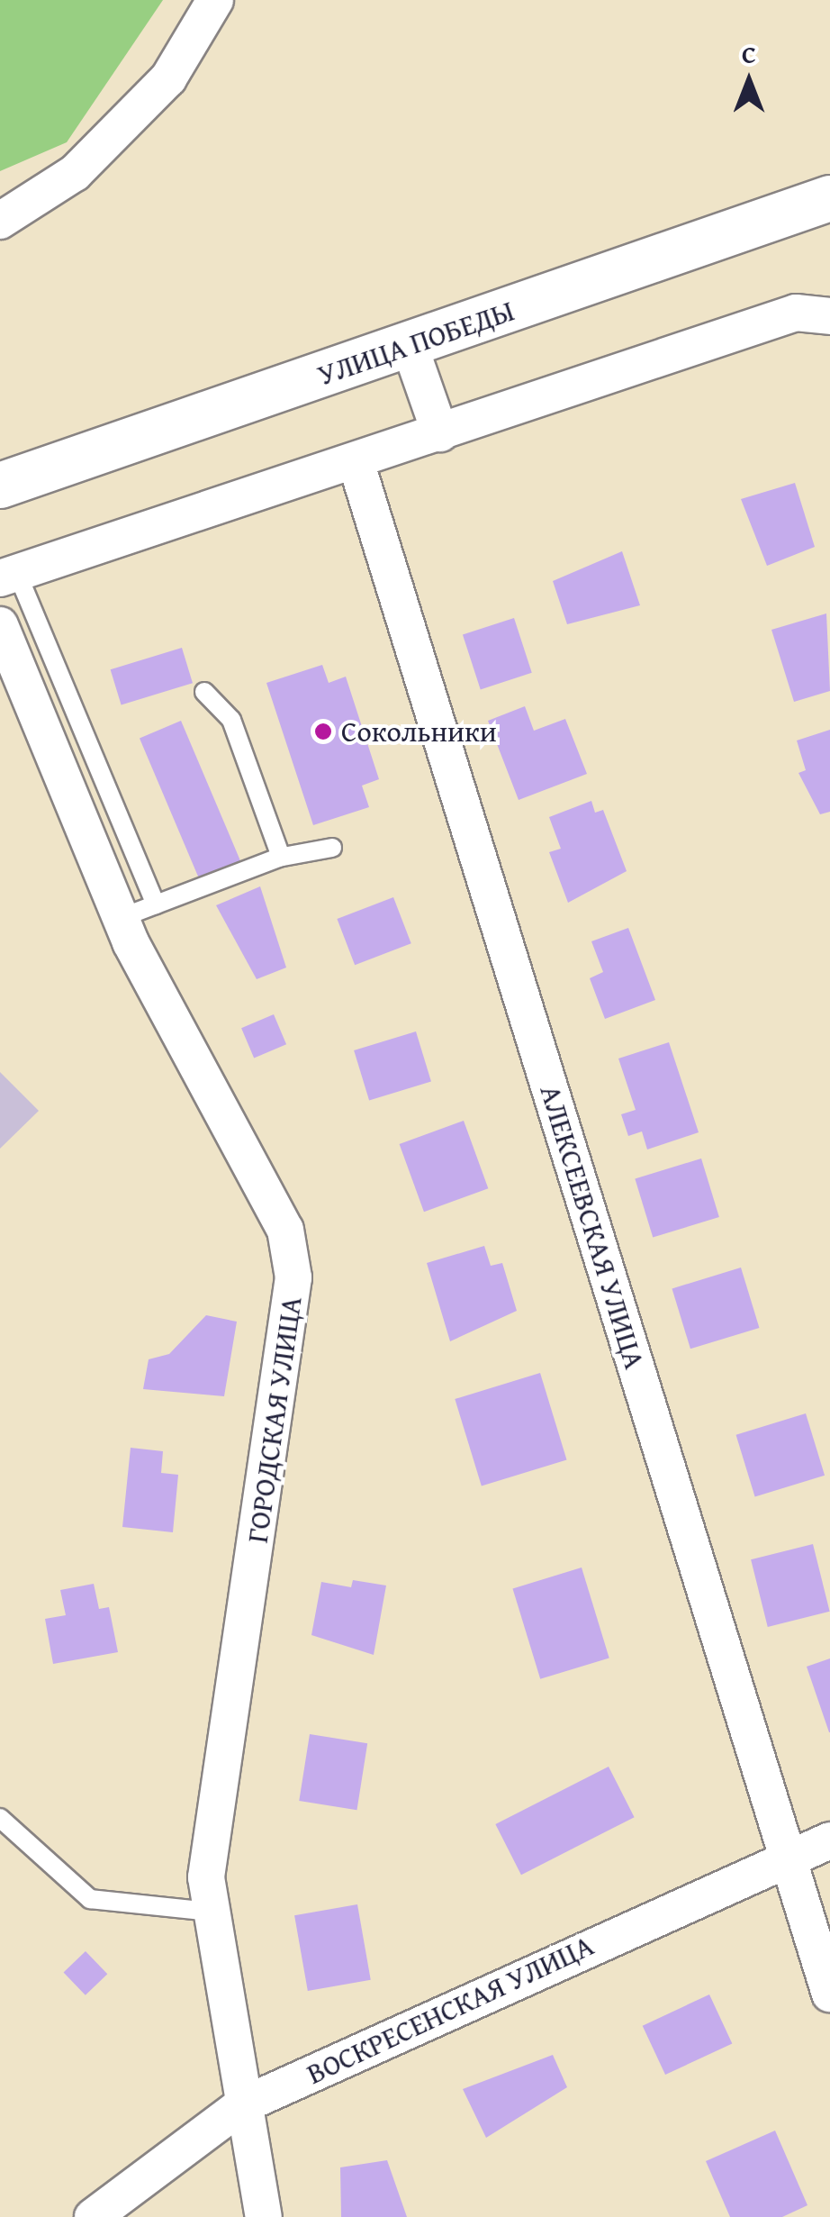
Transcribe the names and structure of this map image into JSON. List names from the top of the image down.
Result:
{
  "streets": {
    "street": [
      "УЛИЦА ПОБЕДЫ",
      "АЛЕКСЕЕВСКАЯ УЛИЦА",
      "ГОРОДСКАЯ УЛИЦА",
      "ВОСКРЕСЕНСКАЯ УЛИЦА"
    ]
  },
  "crossings": [
    ["АЛЕКСЕЕВСКАЯ УЛИЦА", "ВОСКРЕСЕНСКАЯ УЛИЦА"],
    ["ГОРОДСКАЯ УЛИЦА", "ВОСКРЕСЕНСКАЯ УЛИЦА"]
  ],
  "places": ["Сокольники"],
  "north": "top"
}
